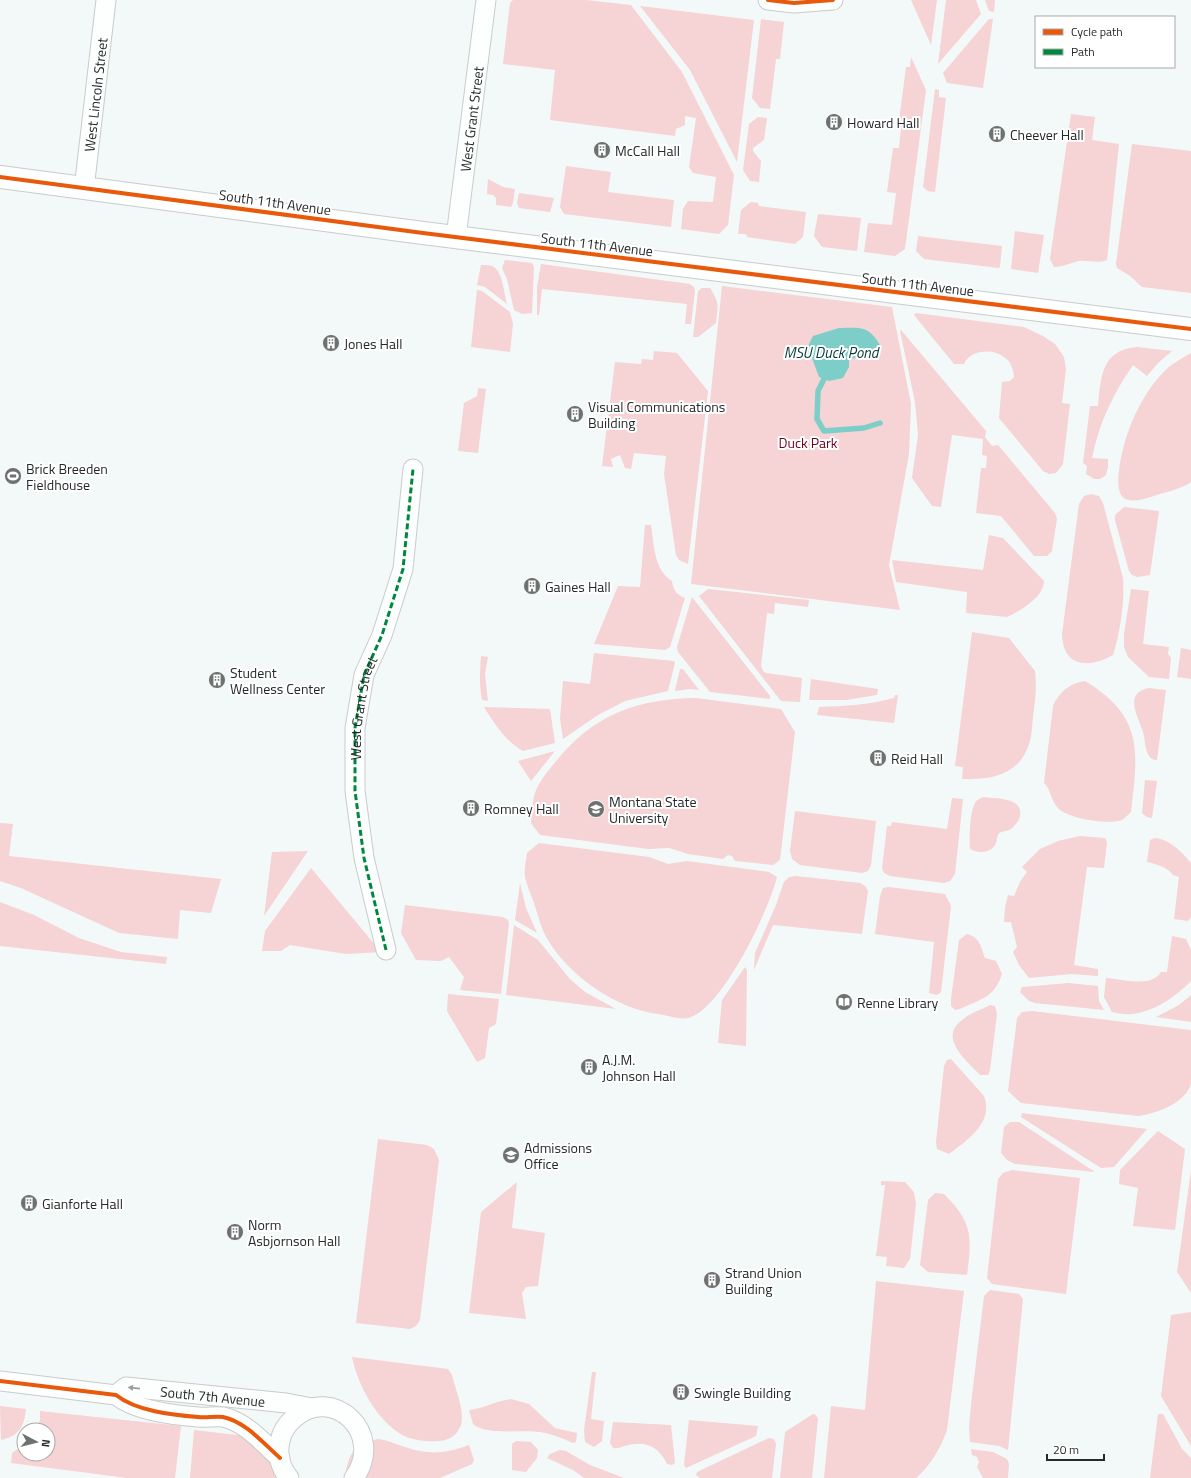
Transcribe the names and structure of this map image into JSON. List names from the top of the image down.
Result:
{
  "streets": {
    "street": [
      "West Lincoln Street",
      "West Grant Street",
      "South 11th Avenue",
      "South 7th Avenue"
    ]
  },
  "crossings": [
    ["West Lincoln Street", "South 11th Avenue"],
    ["West Grant Street", "South 11th Avenue"]
  ],
  "water": ["MSU Duck Pond"],
  "parks": ["Duck Park"],
  "places": {
    "building": [
      "Howard Hall",
      "Cheever Hall",
      "McCall Hall",
      "Jones Hall",
      "Visual Communications Building",
      "Gaines Hall",
      "Student Wellness Center",
      "Reid Hall",
      "Romney Hall",
      "A.J.M. Johnson Hall",
      "Gianforte Hall",
      "Norm Asbjornson Hall",
      "Strand Union Building",
      "Swingle Building"
    ],
    "sports": ["Brick Breeden Fieldhouse"],
    "school or university": ["Montana State University", "Admissions Office"],
    "library": ["Renne Library"]
  },
  "legend": ["Cycle path", "Path"],
  "scale_bar": "20 m",
  "north": "right"
}
